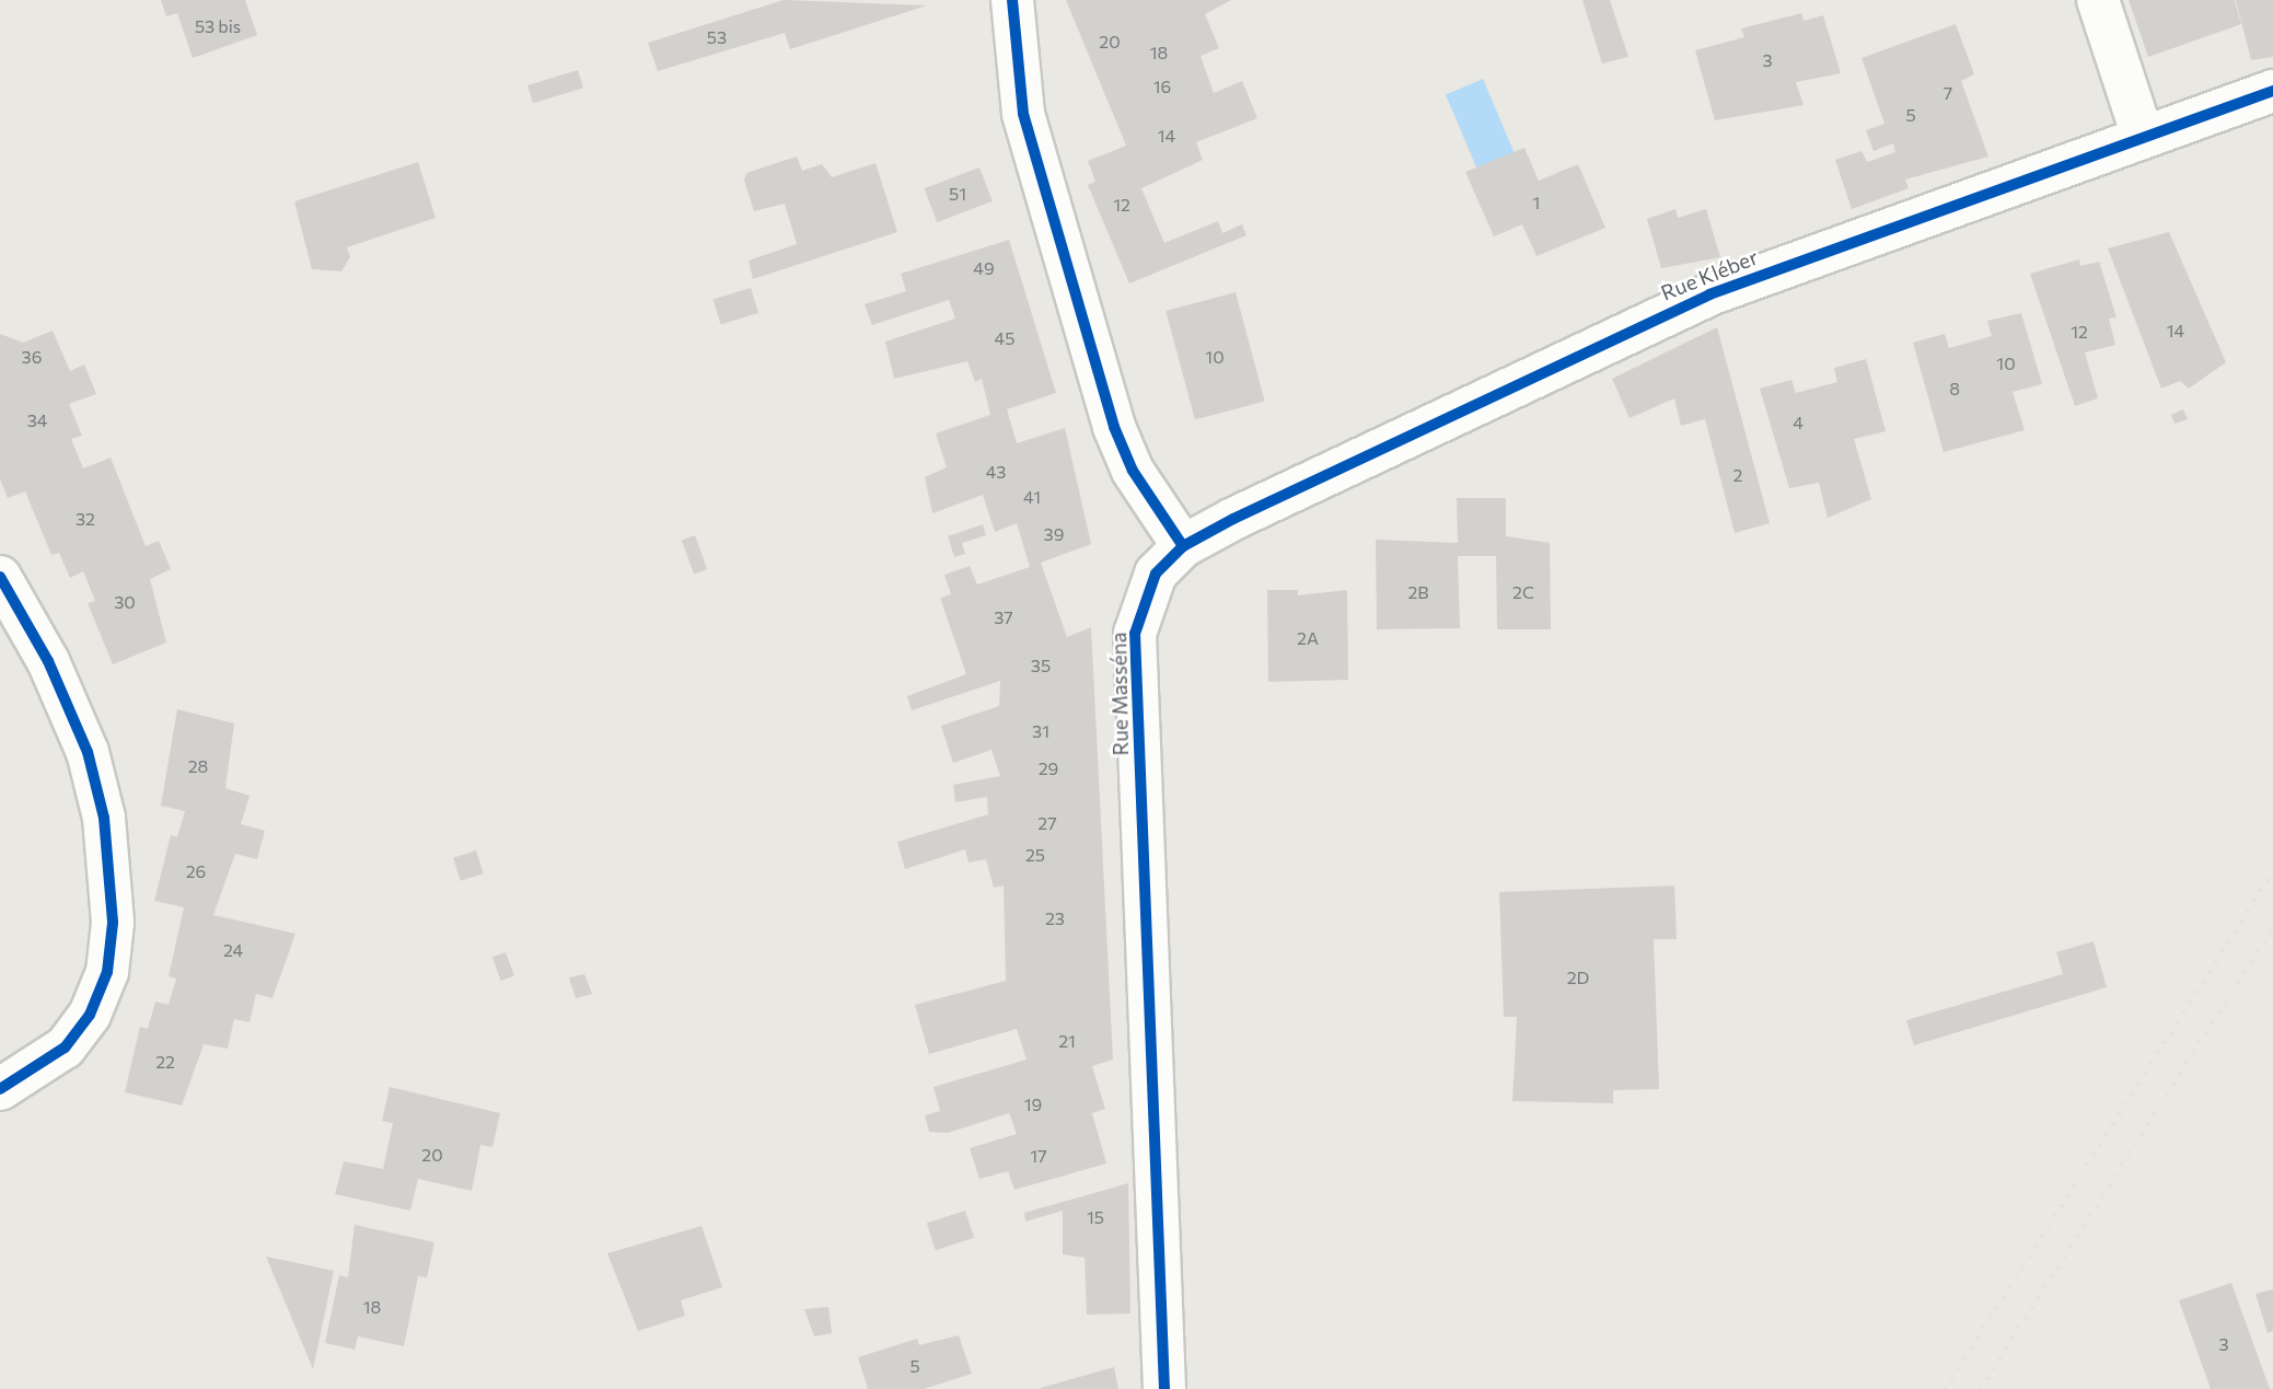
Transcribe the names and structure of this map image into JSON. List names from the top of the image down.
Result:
{
  "streets": {
    "street": ["Rue Kléber", "Rue Masséna"]
  },
  "crossings": [
    ["Rue Kléber", "Rue Masséna"]
  ],
  "house_numbers": [
    "53 bis",
    "53",
    "20",
    "18",
    "3",
    "16",
    "7",
    "5",
    "14",
    "51",
    "1",
    "12",
    "49",
    "14",
    "12",
    "45",
    "36",
    "10",
    "10",
    "8",
    "34",
    "4",
    "43",
    "2",
    "41",
    "32",
    "39",
    "2B",
    "2C",
    "30",
    "37",
    "2A",
    "35",
    "31",
    "28",
    "29",
    "27",
    "25",
    "26",
    "23",
    "24",
    "2D",
    "21",
    "22",
    "19",
    "20",
    "17",
    "15",
    "18",
    "3",
    "5"
  ]
}
